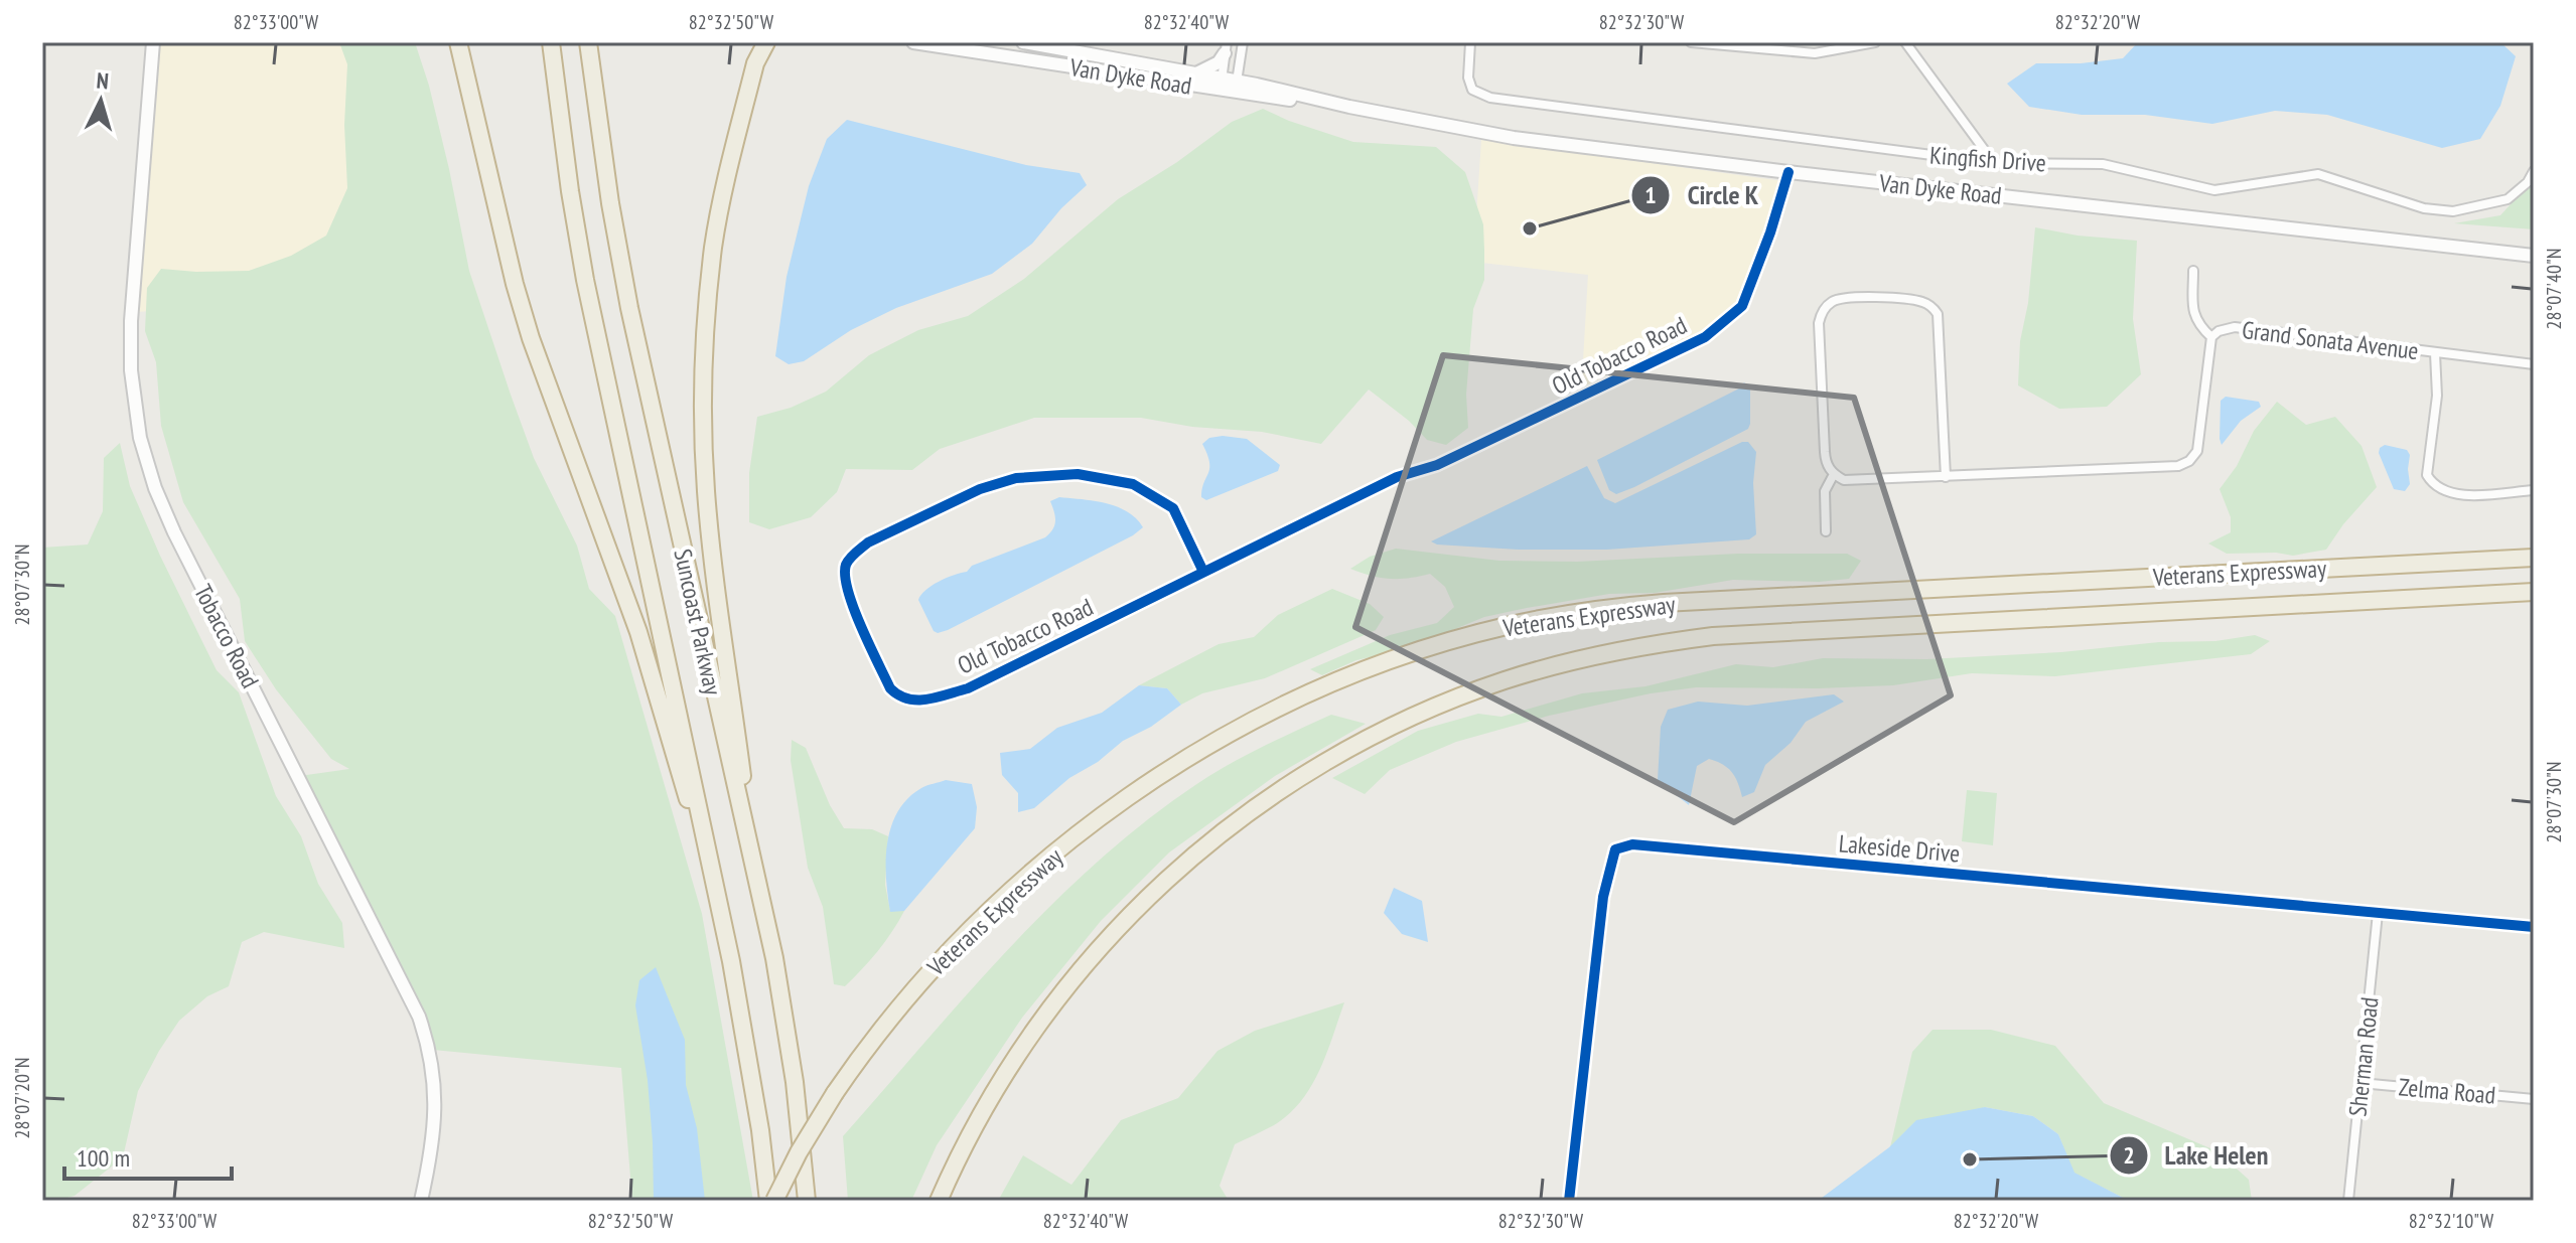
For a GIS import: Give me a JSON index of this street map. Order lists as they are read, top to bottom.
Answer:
{
  "streets": {
    "highway": ["Veterans Expressway", "Suncoast Parkway"],
    "main road": ["Van Dyke Road", "Tobacco Road"],
    "street": [
      "Kingfish Drive",
      "Grand Sonata Avenue",
      "Old Tobacco Road",
      "Lakeside Drive",
      "Sherman Road",
      "Zelma Road"
    ]
  },
  "crossings": [
    ["Van Dyke Road", "Old Tobacco Road"],
    ["Veterans Expressway", "Suncoast Parkway"],
    ["Lakeside Drive", "Sherman Road"],
    ["Sherman Road", "Zelma Road"]
  ],
  "places": ["Circle K", "Lake Helen"],
  "scale_bar": "100 m",
  "north": "top",
  "coordinates": [
    "82°33'00\"W",
    "82°32'50\"W",
    "82°32'40\"W",
    "82°32'30\"W",
    "82°32'20\"W",
    "28°07'40\"N",
    "28°07'30\"N",
    "28°07'20\"N",
    "82°32'10\"W"
  ]
}
